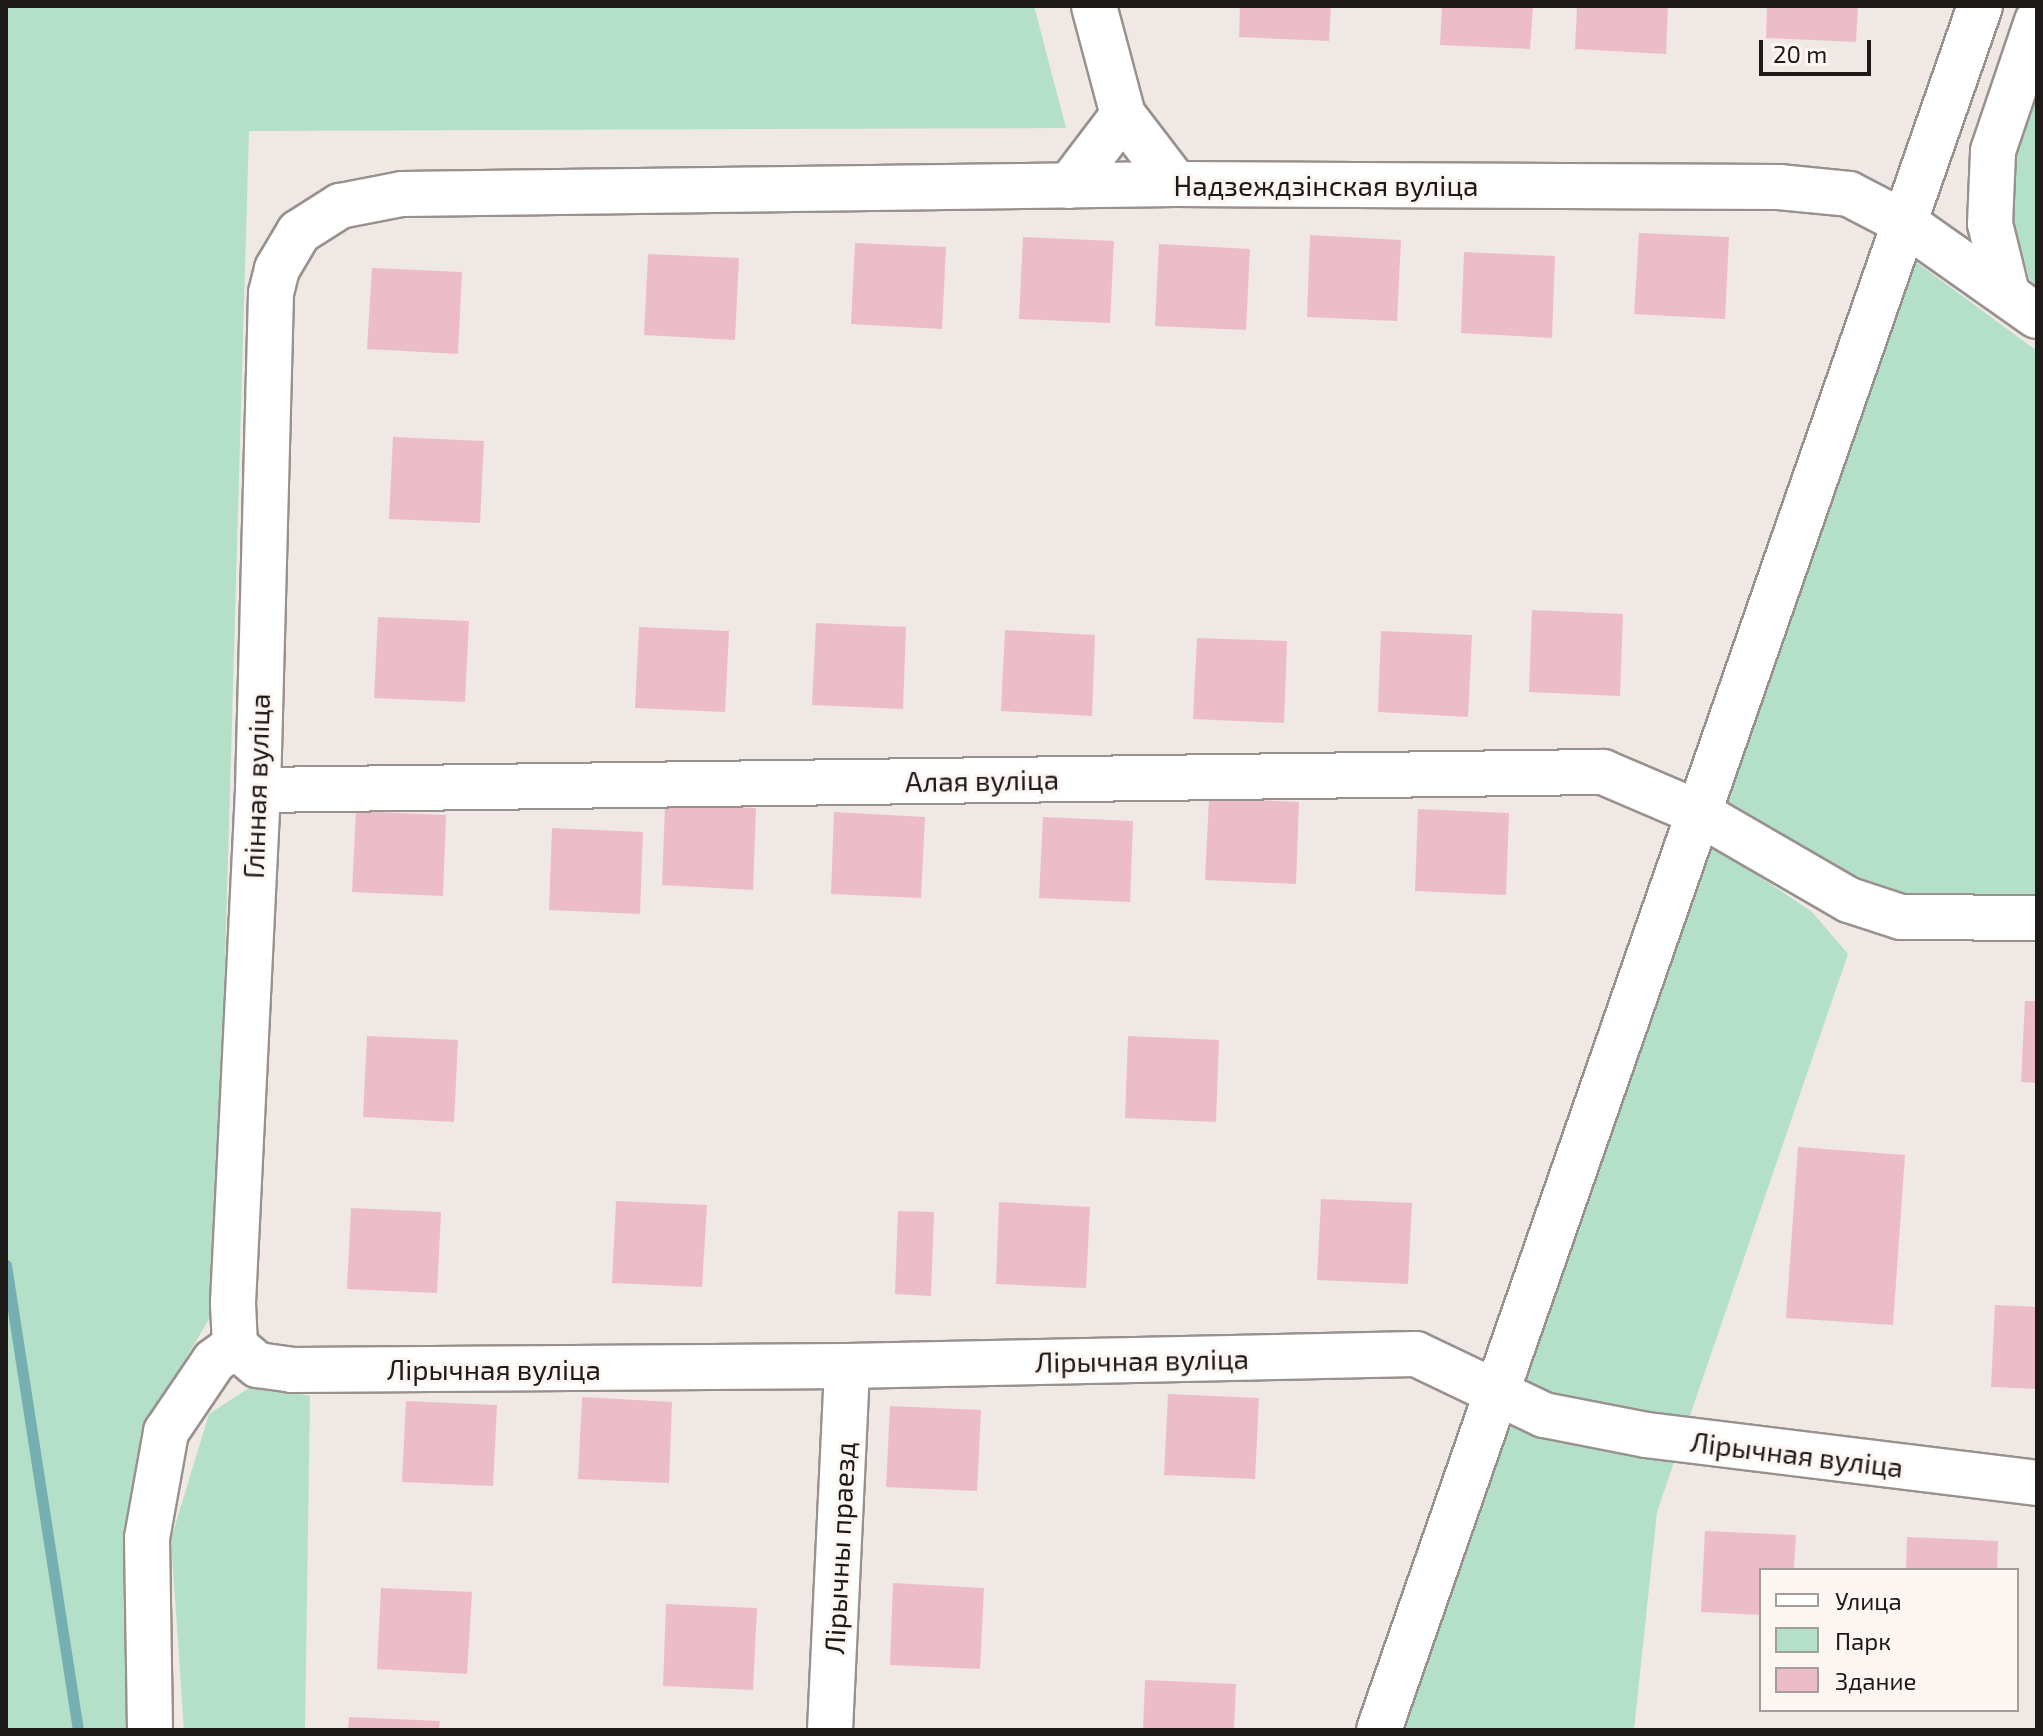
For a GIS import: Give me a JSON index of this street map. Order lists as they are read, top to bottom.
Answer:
{
  "streets": {
    "street": [
      "Надзеждзінская вуліца",
      "Алая вуліца",
      "Глінная вуліца",
      "Лірычная вуліца",
      "Лірычны праезд"
    ]
  },
  "crossings": [
    ["Надзеждзінская вуліца", "Глінная вуліца"],
    ["Алая вуліца", "Глінная вуліца"],
    ["Глінная вуліца", "Лірычная вуліца"],
    ["Лірычная вуліца", "Лірычны праезд"]
  ],
  "legend": ["Улица", "Парк", "Здание"],
  "scale_bar": "20 m"
}
